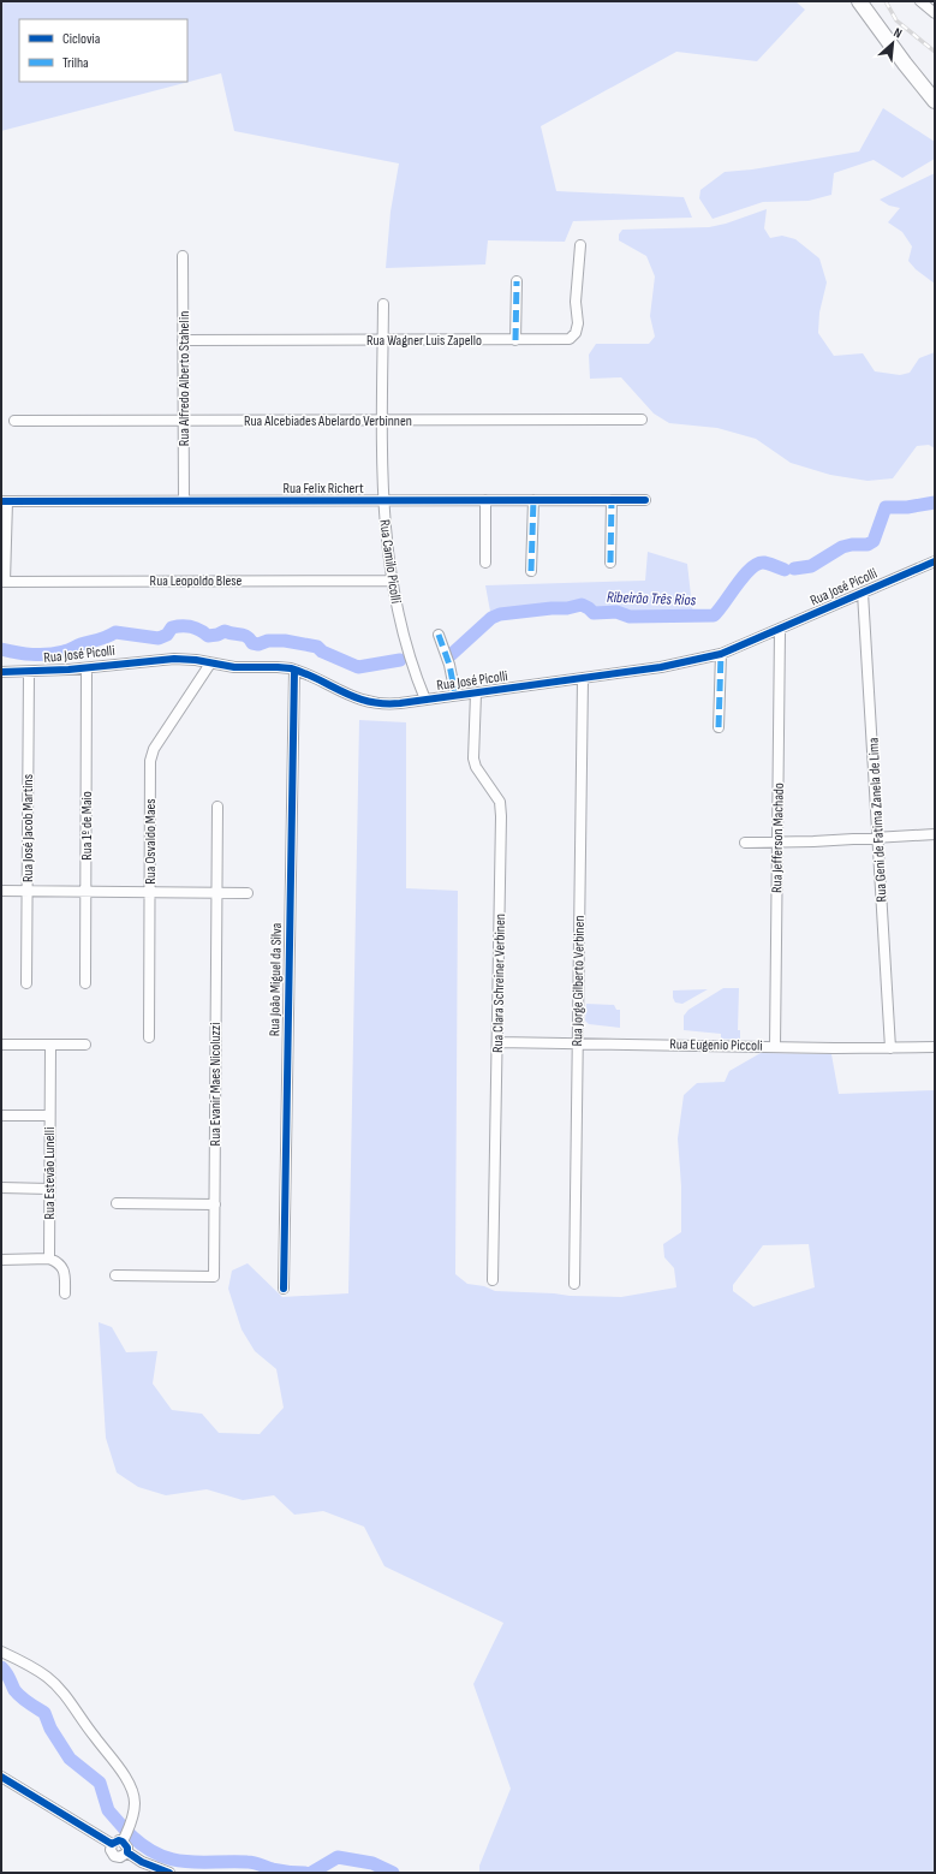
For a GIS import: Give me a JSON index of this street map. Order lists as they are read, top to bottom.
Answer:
{
  "streets": {
    "street": [
      "Rua Wagner Luis Zapello",
      "Rua Alfredo Alberto Stahelin",
      "Rua Alcebiades Abelardo Verbinnen",
      "Rua Felix Richert",
      "Rua Camilo Picolli",
      "Rua Leopoldo Blese",
      "Rua José Picolli",
      "Rua Geni de Fatima Zanela de Lima",
      "Rua 1º de Maio",
      "Rua José Jacob Martins",
      "Rua Jefferson Machado",
      "Rua Osvaldo Maes",
      "Rua João Miguel da Silva",
      "Rua Jorge Gilberto Verbinen",
      "Rua Clara Schreiner Verbinen",
      "Rua Eugenio Piccoli",
      "Rua Evanir Maes Nicoluzzi",
      "Rua Estevão Lunelli"
    ]
  },
  "crossings": [
    ["Rua Wagner Luis Zapello", "Rua Alfredo Alberto Stahelin"],
    ["Rua Wagner Luis Zapello", "Rua Camilo Picolli"],
    ["Rua Alfredo Alberto Stahelin", "Rua Alcebiades Abelardo Verbinnen"],
    ["Rua Alfredo Alberto Stahelin", "Rua Felix Richert"],
    ["Rua Alcebiades Abelardo Verbinnen", "Rua Camilo Picolli"],
    ["Rua Felix Richert", "Rua Camilo Picolli"],
    ["Rua Camilo Picolli", "Rua Leopoldo Blese"],
    ["Rua Camilo Picolli", "Rua José Picolli"],
    ["Rua José Picolli", "Rua Geni de Fatima Zanela de Lima"],
    ["Rua José Picolli", "Rua 1º de Maio"],
    ["Rua José Picolli", "Rua José Jacob Martins"],
    ["Rua José Picolli", "Rua Jefferson Machado"],
    ["Rua José Picolli", "Rua Osvaldo Maes"],
    ["Rua José Picolli", "Rua João Miguel da Silva"],
    ["Rua José Picolli", "Rua Jorge Gilberto Verbinen"],
    ["Rua José Picolli", "Rua Clara Schreiner Verbinen"],
    ["Rua Geni de Fatima Zanela de Lima", "Rua Eugenio Piccoli"],
    ["Rua Jefferson Machado", "Rua Eugenio Piccoli"],
    ["Rua Jorge Gilberto Verbinen", "Rua Eugenio Piccoli"],
    ["Rua Clara Schreiner Verbinen", "Rua Eugenio Piccoli"]
  ],
  "water": ["Ribeirão Três Rios"],
  "legend": ["Ciclovia", "Trilha"],
  "north": "top right"
}
